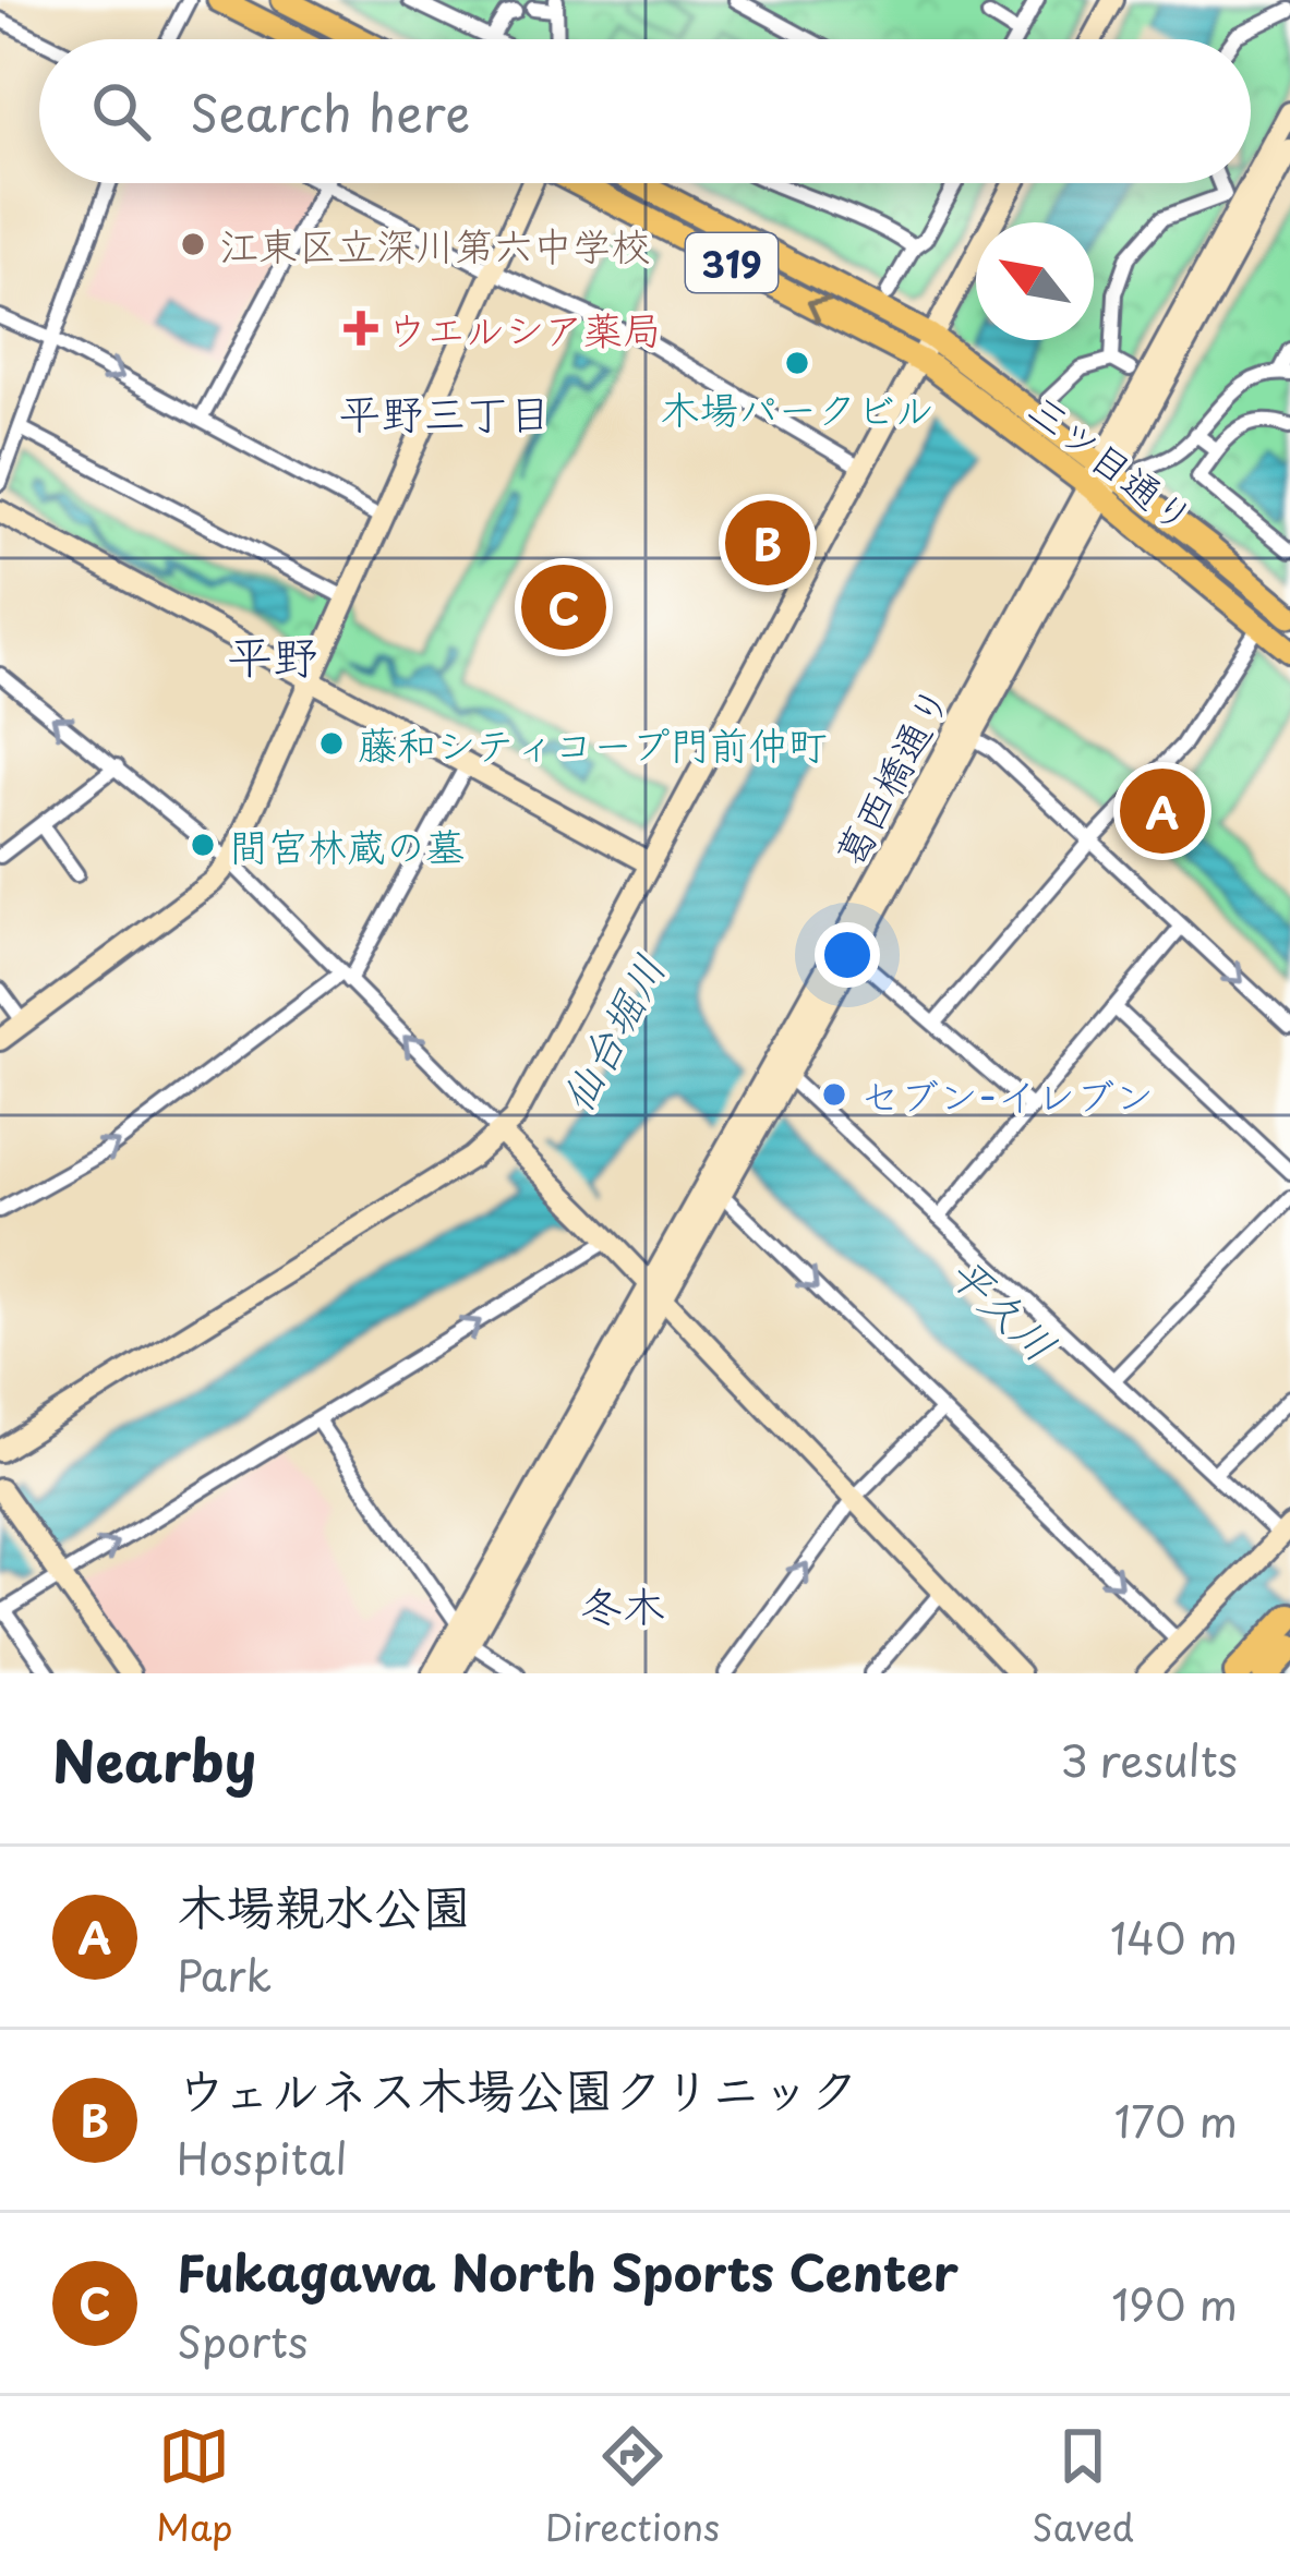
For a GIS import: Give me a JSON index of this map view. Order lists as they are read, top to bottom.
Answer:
{
  "streets": {
    "main road": ["319", "三ツ目通り"],
    "street": ["葛西橋通り"]
  },
  "crossings": [
    ["三ツ目通り", "葛西橋通り"]
  ],
  "districts": ["平野三丁目", "平野", "冬木"],
  "water": ["仙台堀川", "平久川"],
  "places": {
    "other": [
      "江東区立深川第六中学校",
      "木場パークビル",
      "藤和シティコープ門前仲町",
      "間宮林蔵の墓",
      "セブン-イレブン"
    ],
    "health": ["ウエルシア薬局"]
  },
  "north": "top left",
  "page": {
    "search": "Search here",
    "pins": ["B", "C", "A"],
    "heading": ["Nearby", "3 results"],
    "list": [
      {
        "mark": "A",
        "name": "木場親水公園",
        "note": "Park",
        "value": "140 m"
      },
      {
        "mark": "B",
        "name": "ウェルネス木場公園クリニック",
        "note": "Hospital",
        "value": "170 m"
      },
      {
        "mark": "C",
        "name": "Fukagawa North Sports Center",
        "note": "Sports",
        "value": "190 m"
      }
    ],
    "nav": ["Map", "Directions", "Saved"]
  }
}
